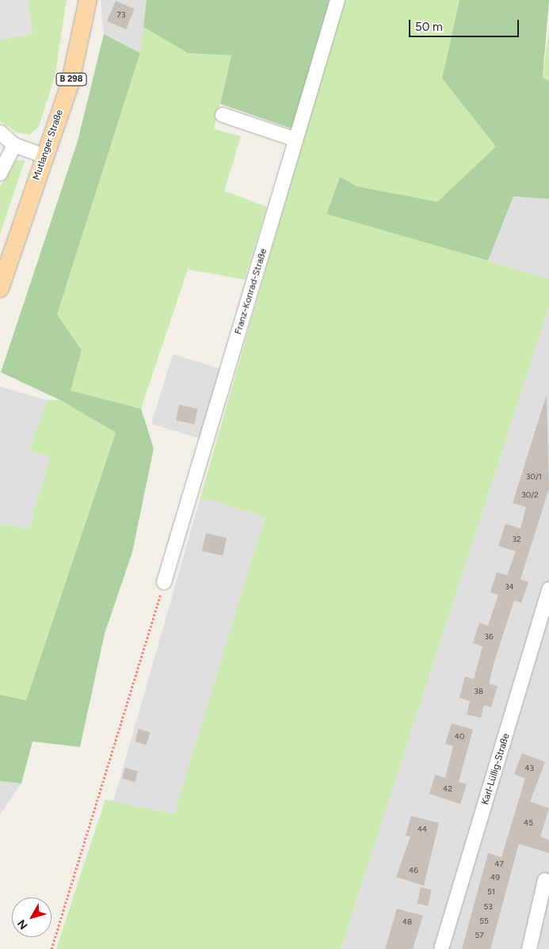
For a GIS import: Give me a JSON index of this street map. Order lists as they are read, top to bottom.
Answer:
{
  "streets": {
    "main road": ["B 298", "Mutlanger Straße"],
    "street": ["Franz-Konrad-Straße", "Karl-Lüllig-Straße"]
  },
  "house_numbers": [
    "73",
    "30/1",
    "30/2",
    "32",
    "34",
    "36",
    "38",
    "40",
    "43",
    "42",
    "45",
    "44",
    "47",
    "46",
    "49",
    "51",
    "53",
    "55",
    "48",
    "57"
  ],
  "scale_bar": "50 m",
  "north": "bottom left"
}
